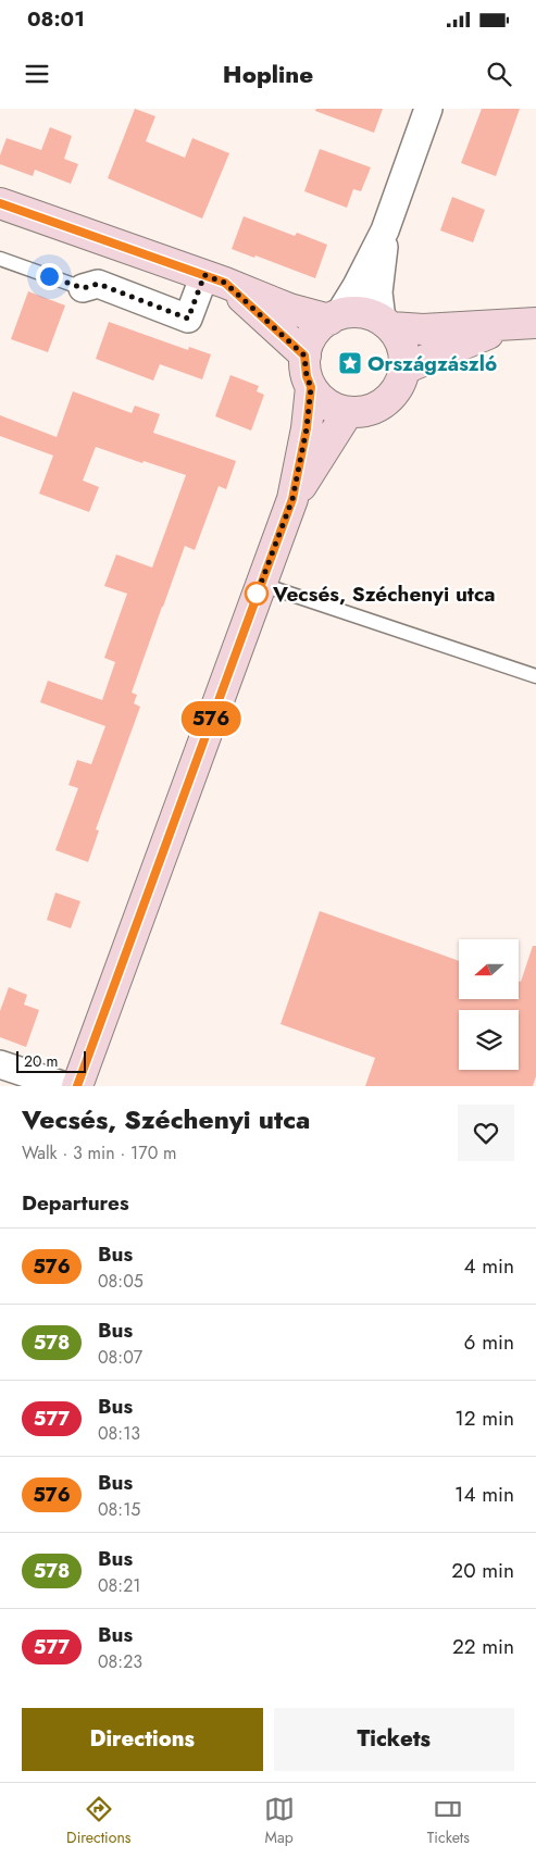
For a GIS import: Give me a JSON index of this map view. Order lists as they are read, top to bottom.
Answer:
{
  "places": {
    "place": ["Országzászló"],
    "other": ["Vecsés, Széchenyi utca"]
  },
  "lines": ["bus line 576"],
  "scale_bar": "20 m",
  "north": "left",
  "page": {
    "status": "08:01",
    "header": "Hopline",
    "on_map": "576",
    "scale": "20 m",
    "heading": [
      ["Vecsés, Széchenyi utca", "Walk · 3 min · 170 m"],
      "Departures"
    ],
    "list": [
      {
        "mark": "576",
        "name": "Bus",
        "note": "08:05",
        "value": "4 min"
      },
      {
        "mark": "578",
        "name": "Bus",
        "note": "08:07",
        "value": "6 min"
      },
      {
        "mark": "577",
        "name": "Bus",
        "note": "08:13",
        "value": "12 min"
      },
      {
        "mark": "576",
        "name": "Bus",
        "note": "08:15",
        "value": "14 min"
      },
      {
        "mark": "578",
        "name": "Bus",
        "note": "08:21",
        "value": "20 min"
      },
      {
        "mark": "577",
        "name": "Bus",
        "note": "08:23",
        "value": "22 min"
      }
    ],
    "buttons": ["Directions", "Tickets"],
    "tabs": ["Directions", "Map", "Tickets"]
  }
}
